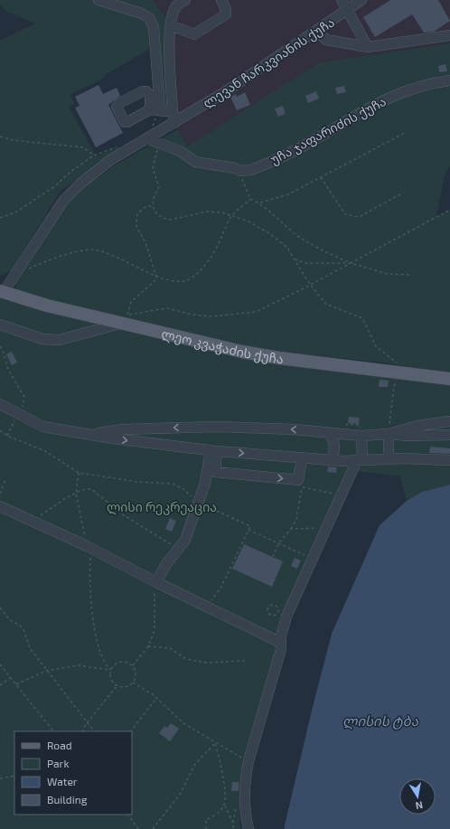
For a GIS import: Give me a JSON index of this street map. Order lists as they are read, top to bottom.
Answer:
{
  "streets": {
    "main road": ["ლეო კვაჭაძის ქუჩა"],
    "street": ["ლევან ჩარკვიანის ქუჩა", "უჩა ჯაფარიძის ქუჩა"]
  },
  "crossings": [
    ["ლევან ჩარკვიანის ქუჩა", "უჩა ჯაფარიძის ქუჩა"],
    ["ლევან ჩარკვიანის ქუჩა", "ლეო კვაჭაძის ქუჩა"]
  ],
  "water": ["ლისის ტბა"],
  "parks": ["ლისი რეკრეაცია"],
  "legend": [
    "Road",
    "Park",
    "Water",
    "Building"
  ],
  "north": "bottom"
}
